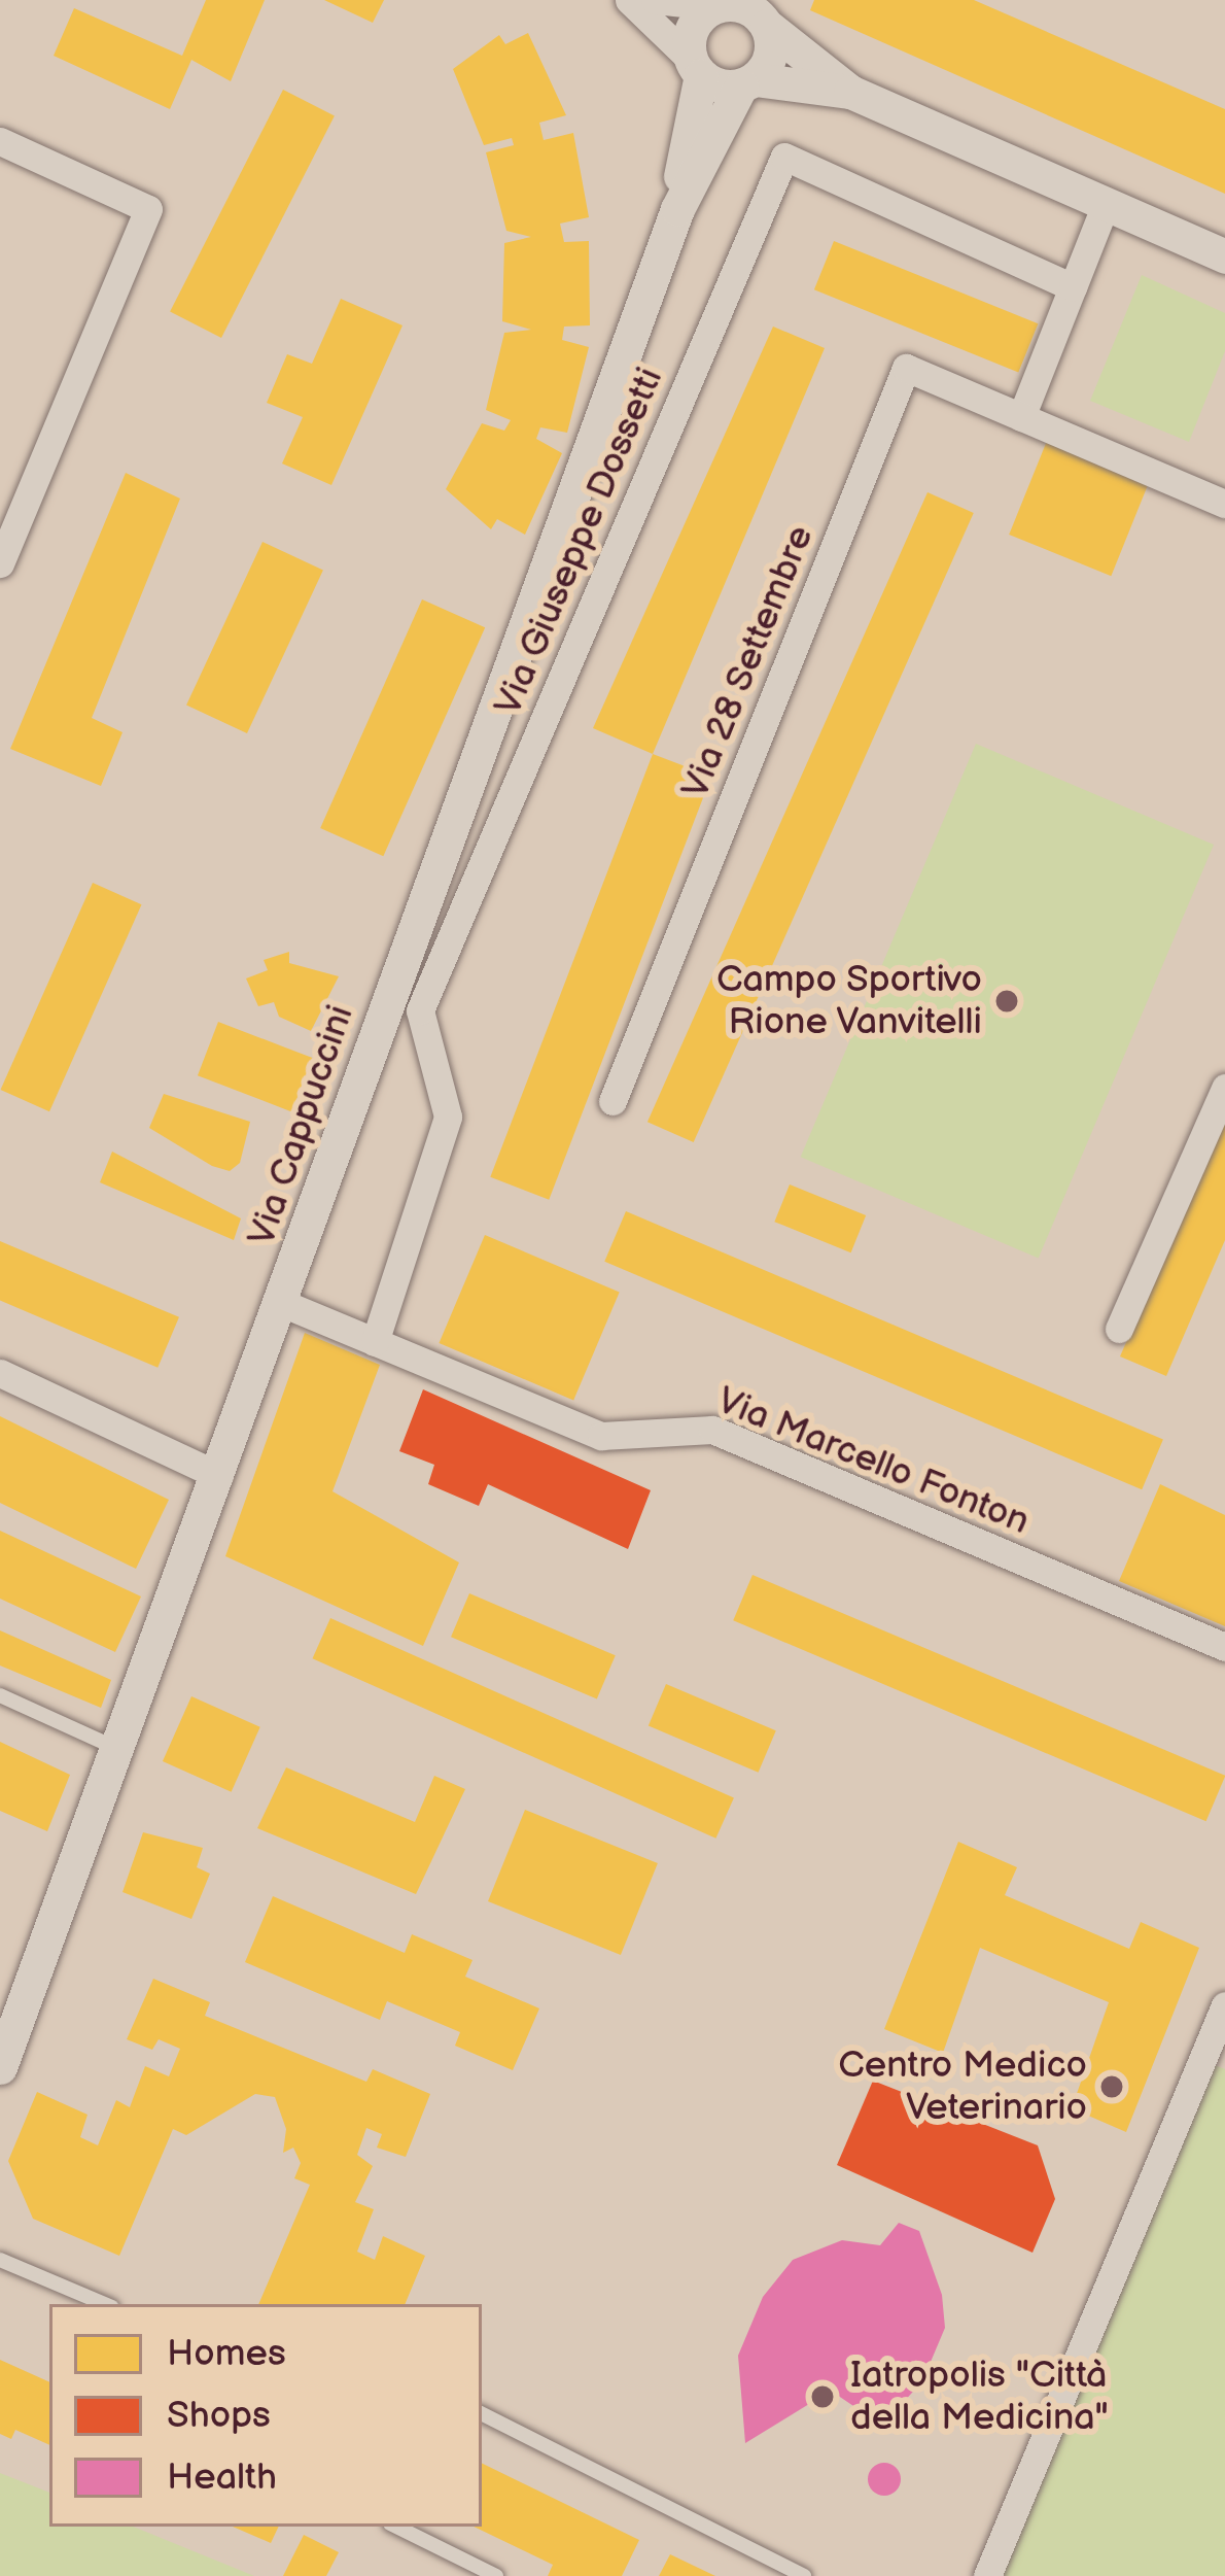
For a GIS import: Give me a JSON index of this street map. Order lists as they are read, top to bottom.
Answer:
{
  "streets": {
    "street": [
      "Via Giuseppe Dossetti",
      "Via 28 Settembre",
      "Via Cappuccini",
      "Via Marcello Fonton"
    ]
  },
  "crossings": [
    ["Via Giuseppe Dossetti", "Via Marcello Fonton"],
    ["Via Cappuccini", "Via Marcello Fonton"]
  ],
  "places": ["Campo Sportivo Rione Vanvitelli", "Centro Medico Veterinario", "Iatropolis \"Città della Medicina\""],
  "legend": ["Homes", "Shops", "Health"]
}
